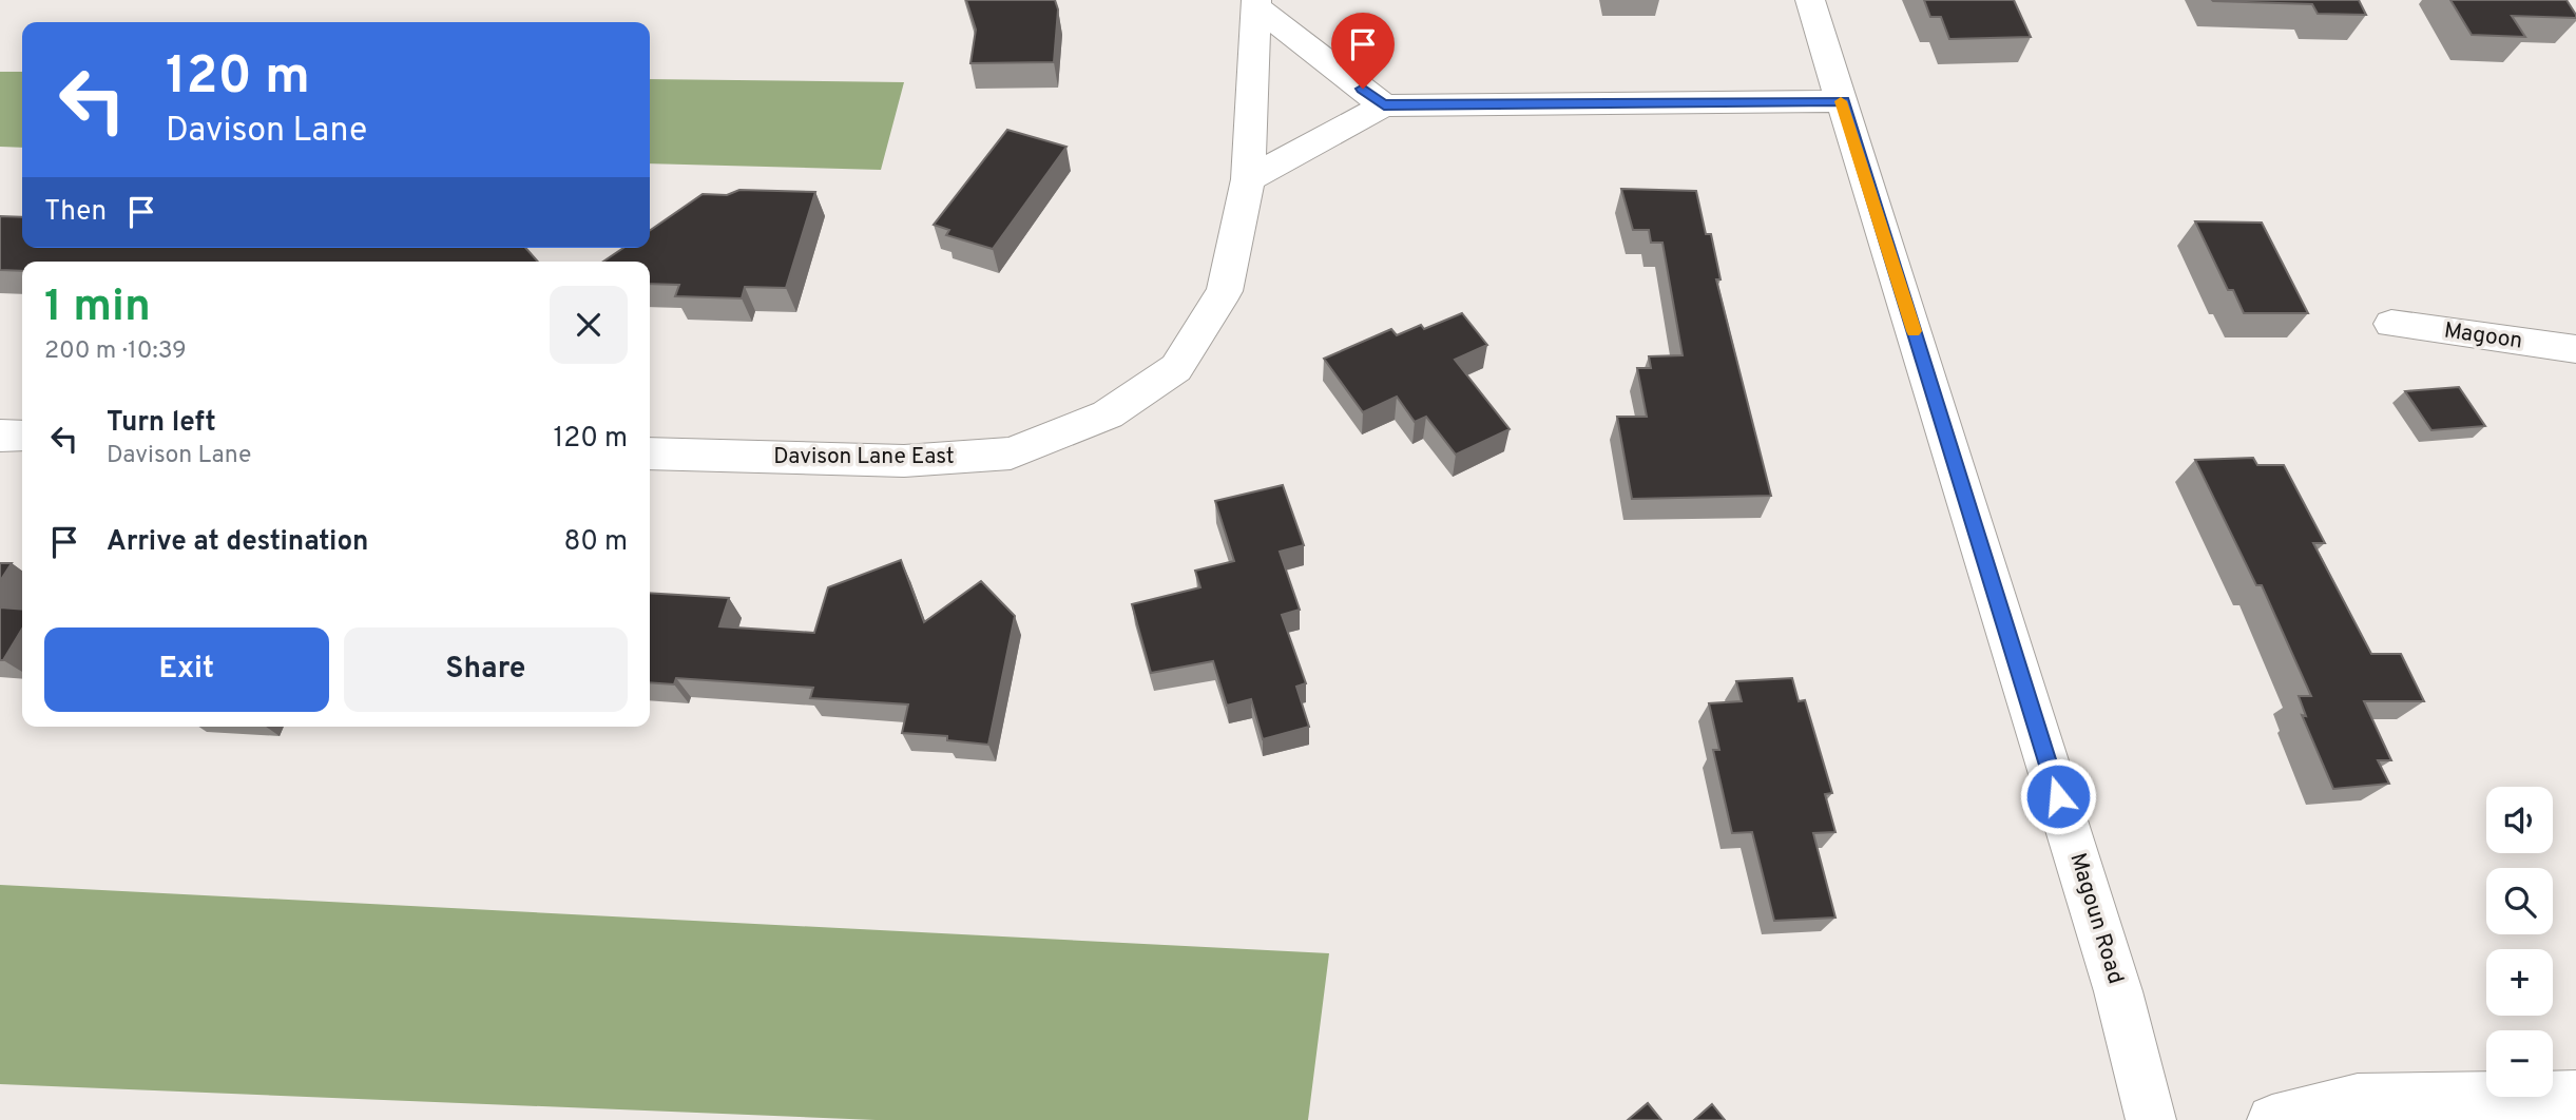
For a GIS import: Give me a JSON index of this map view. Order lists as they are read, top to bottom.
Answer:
{
  "streets": {
    "street": ["Magoon", "Davison Lane East", "Magoun Road"]
  },
  "page": {
    "turn": ["120 m", "Davison Lane"],
    "then": "Then",
    "heading": ["1 min", "200 m · 10:39"],
    "list": [
      {
        "name": "Turn left",
        "note": "Davison Lane",
        "value": "120 m"
      },
      {
        "name": "Arrive at destination",
        "value": "80 m"
      }
    ],
    "buttons": ["Exit", "Share"],
    "map_buttons": ["+", "−"]
  }
}
